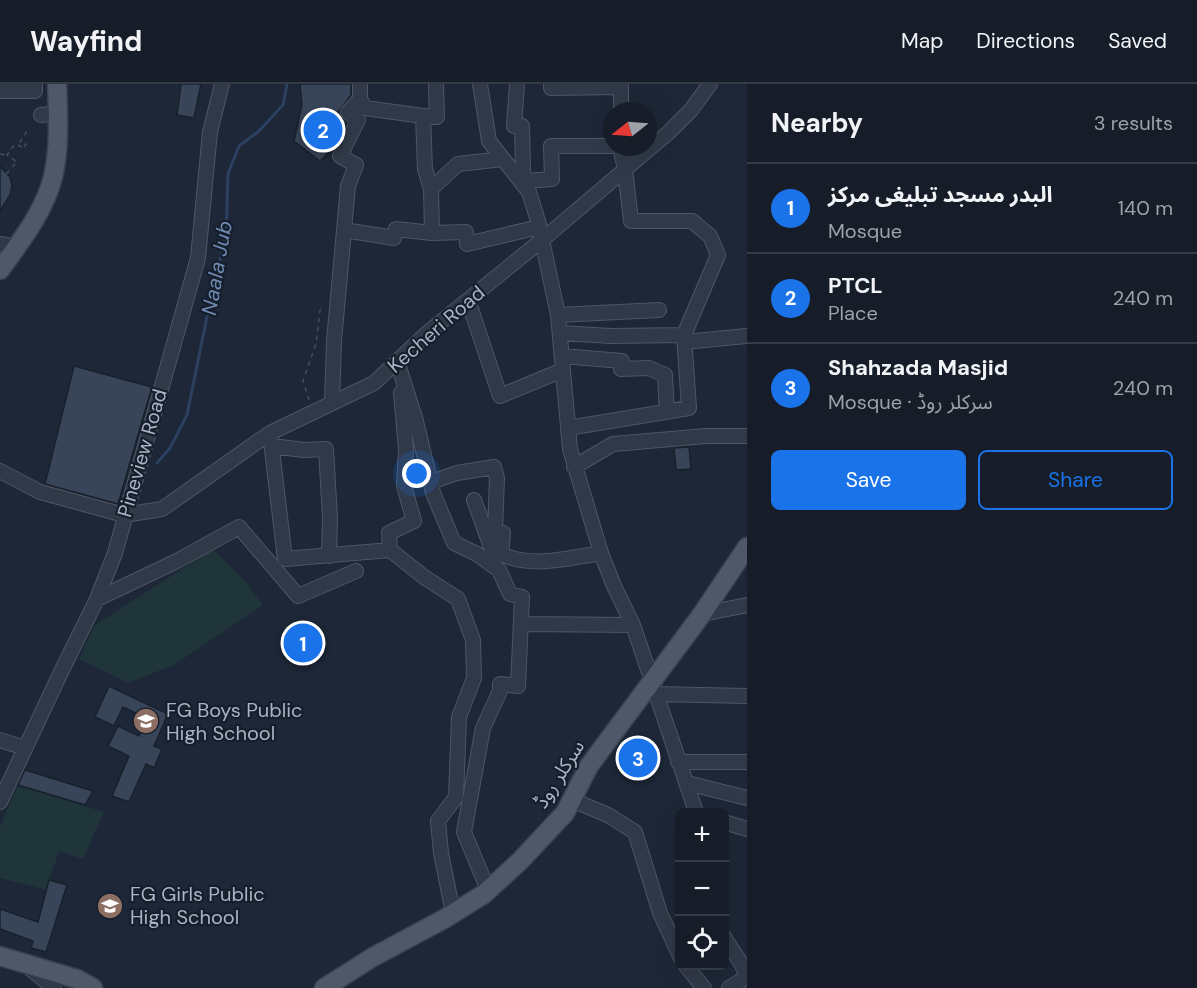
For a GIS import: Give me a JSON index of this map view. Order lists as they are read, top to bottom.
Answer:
{
  "streets": {
    "main road": ["سرکلر روڈ"],
    "street": ["Kecheri Road", "Pineview Road"]
  },
  "crossings": [
    ["Kecheri Road", "Pineview Road"]
  ],
  "water": ["Naala Jub"],
  "places": {
    "school or university": ["FG Boys Public High School", "FG Girls Public High School"]
  },
  "north": "left",
  "page": {
    "header": "Wayfind",
    "nav": ["Map", "Directions", "Saved"],
    "heading": ["Nearby", "3 results"],
    "pins": ["2", "1", "3"],
    "list": [
      {
        "mark": "1",
        "name": "البدر مسجد تبلیغی مرکز",
        "note": "Mosque",
        "value": "140 m"
      },
      {
        "mark": "2",
        "name": "PTCL",
        "note": "Place",
        "value": "240 m"
      },
      {
        "mark": "3",
        "name": "Shahzada Masjid",
        "note": "Mosque · سرکلر روڈ",
        "value": "240 m"
      }
    ],
    "buttons": ["Save", "Share"],
    "map_buttons": ["+", "−"]
  }
}
